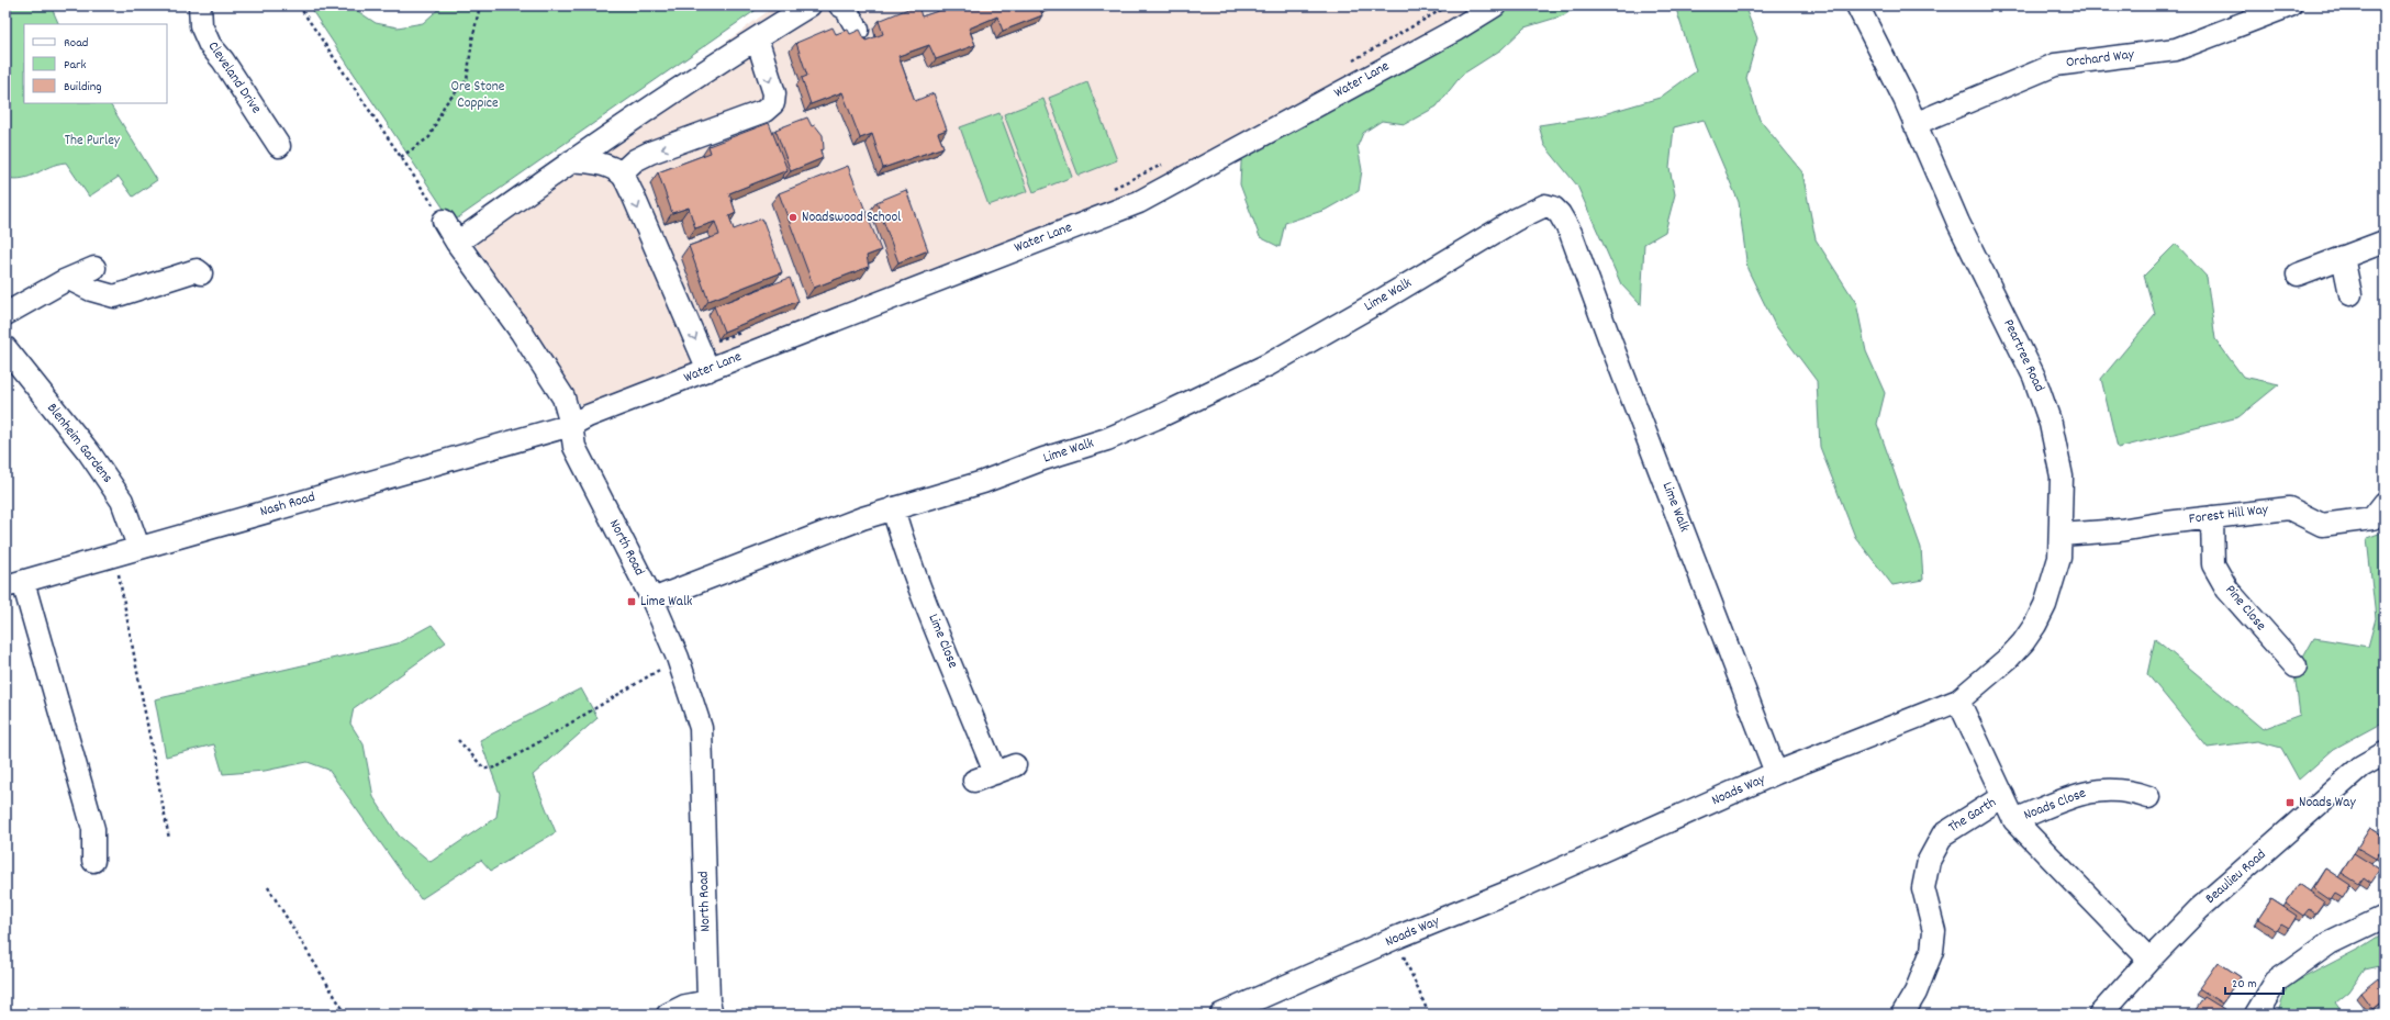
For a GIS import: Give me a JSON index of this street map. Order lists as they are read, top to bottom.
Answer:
{
  "streets": {
    "street": [
      "Orchard Way",
      "Cleveland Drive",
      "Water Lane",
      "Lime Walk",
      "Peartree Road",
      "Blenheim Gardens",
      "Nash Road",
      "Forest Hill Way",
      "North Road",
      "Pine Close",
      "Lime Close",
      "Noads Way",
      "Noads Close",
      "The Garth",
      "Beaulieu Road"
    ]
  },
  "crossings": [
    ["Orchard Way", "Peartree Road"],
    ["Water Lane", "Nash Road"],
    ["Water Lane", "North Road"],
    ["Lime Walk", "North Road"],
    ["Lime Walk", "Lime Close"],
    ["Lime Walk", "Noads Way"],
    ["Peartree Road", "Forest Hill Way"],
    ["Peartree Road", "Noads Way"],
    ["Blenheim Gardens", "Nash Road"],
    ["Nash Road", "North Road"],
    ["Forest Hill Way", "Pine Close"]
  ],
  "parks": ["Ore Stone Coppice", "The Purley"],
  "places": {
    "other": ["Noadswood School"],
    "transit": ["Lime Walk", "Noads Way"]
  },
  "legend": ["Road", "Park", "Building"],
  "scale_bar": "20 m"
}
